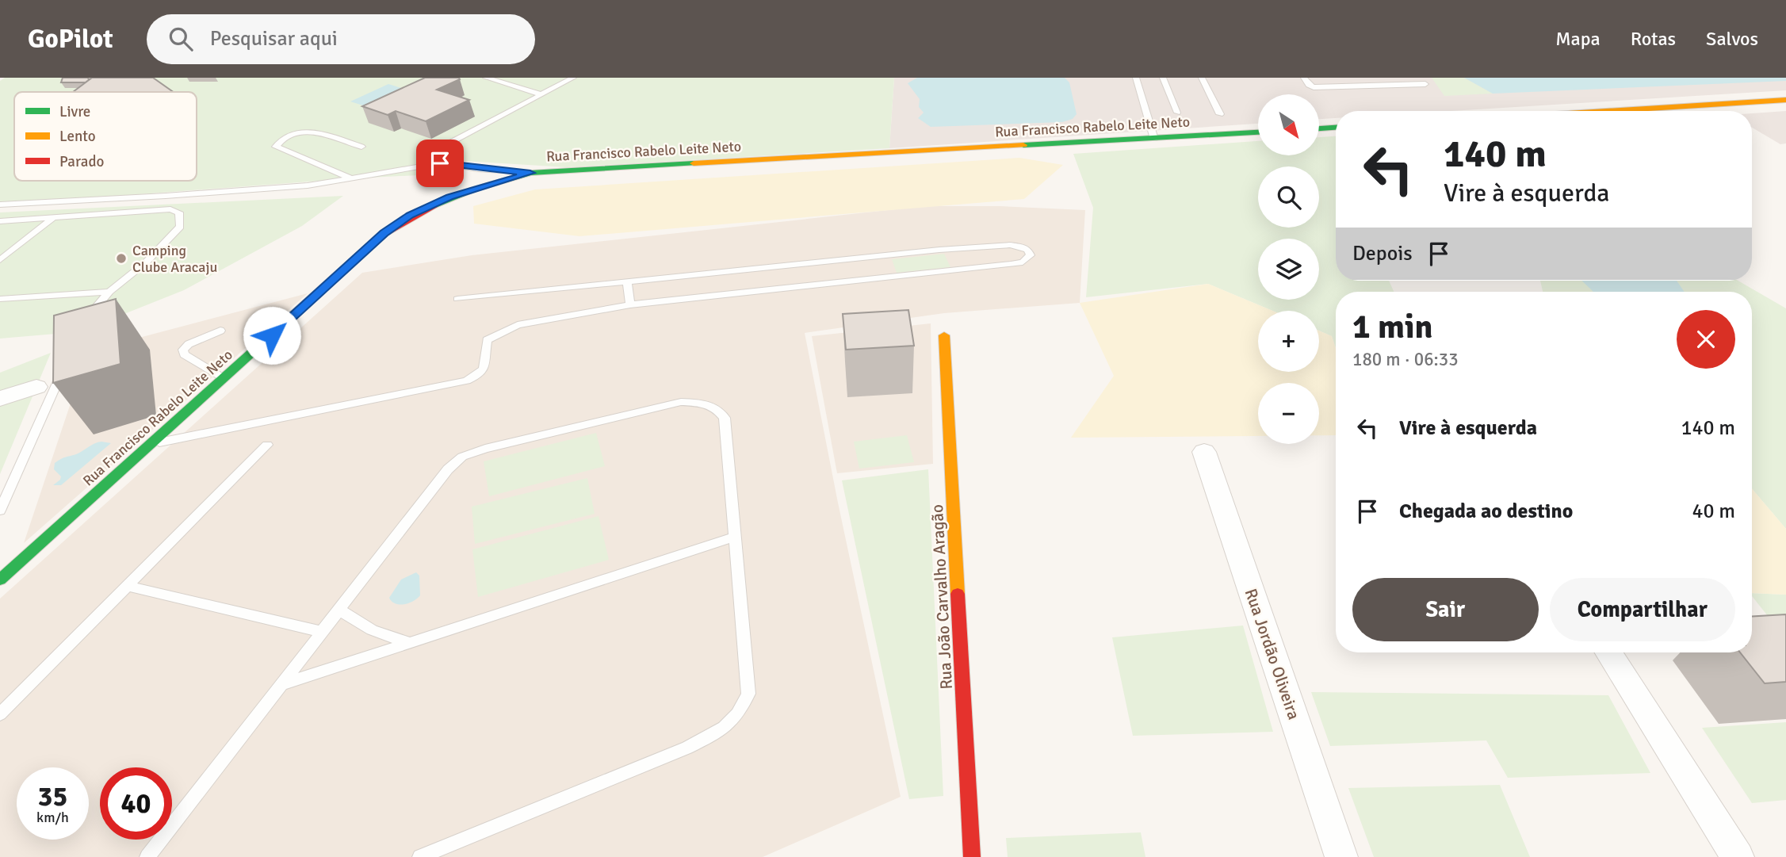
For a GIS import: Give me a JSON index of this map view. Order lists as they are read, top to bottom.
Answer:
{
  "streets": {
    "street": ["Rua Francisco Rabelo Leite Neto", "Rua João Carvalho Aragão", "Rua Jordão Oliveira"]
  },
  "places": ["Camping Clube Aracaju"],
  "legend": ["Livre", "Lento", "Parado"],
  "north": "bottom right",
  "page": {
    "header": "GoPilot",
    "search": "Pesquisar aqui",
    "nav": ["Mapa", "Rotas", "Salvos"],
    "map_buttons": ["+", "−"],
    "turn": ["140 m", "Vire à esquerda"],
    "then": "Depois",
    "heading": ["1 min", "180 m · 06:33"],
    "list": [
      {
        "name": "Vire à esquerda",
        "value": "140 m"
      },
      {
        "name": "Chegada ao destino",
        "value": "40 m"
      }
    ],
    "buttons": ["Sair", "Compartilhar"],
    "speed": "35 km/h",
    "limit": "40"
  }
}
